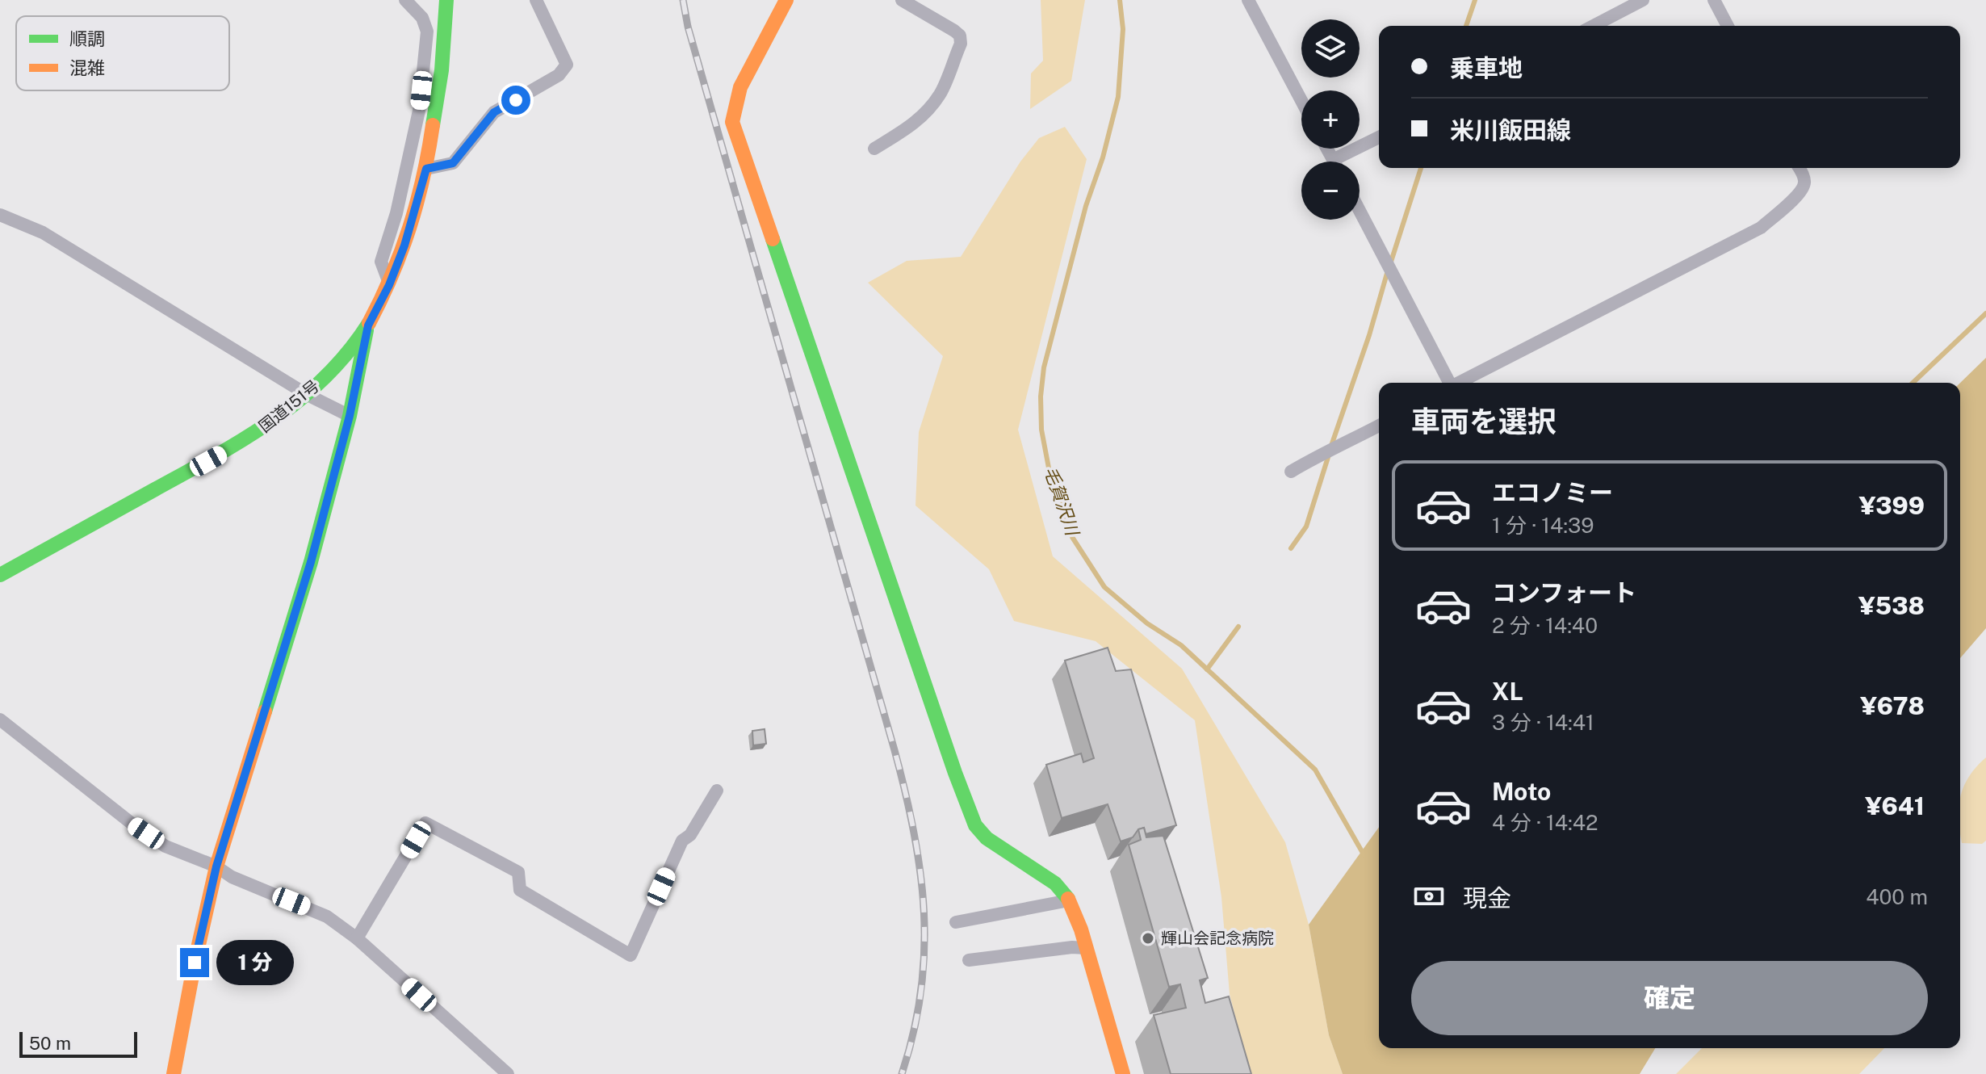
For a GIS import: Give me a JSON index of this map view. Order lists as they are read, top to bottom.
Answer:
{
  "streets": {
    "main road": ["国道151号"]
  },
  "water": ["毛賀沢川"],
  "places": ["輝山会記念病院"],
  "legend": ["順調", "混雑"],
  "scale_bar": "50 m",
  "page": {
    "map_buttons": ["+", "−"],
    "banner": ["乗車地", "米川飯田線"],
    "heading": "車両を選択",
    "list": [
      {
        "name": "エコノミー",
        "note": "1 分 · 14:39",
        "value": "¥399"
      },
      {
        "name": "コンフォート",
        "note": "2 分 · 14:40",
        "value": "¥538"
      },
      {
        "name": "XL",
        "note": "3 分 · 14:41",
        "value": "¥678"
      },
      {
        "name": "Moto",
        "note": "4 分 · 14:42",
        "value": "¥641"
      }
    ],
    "pay": ["現金", "400 m"],
    "bubble": "1 分",
    "buttons": "確定",
    "scale": "50 m"
  }
}
